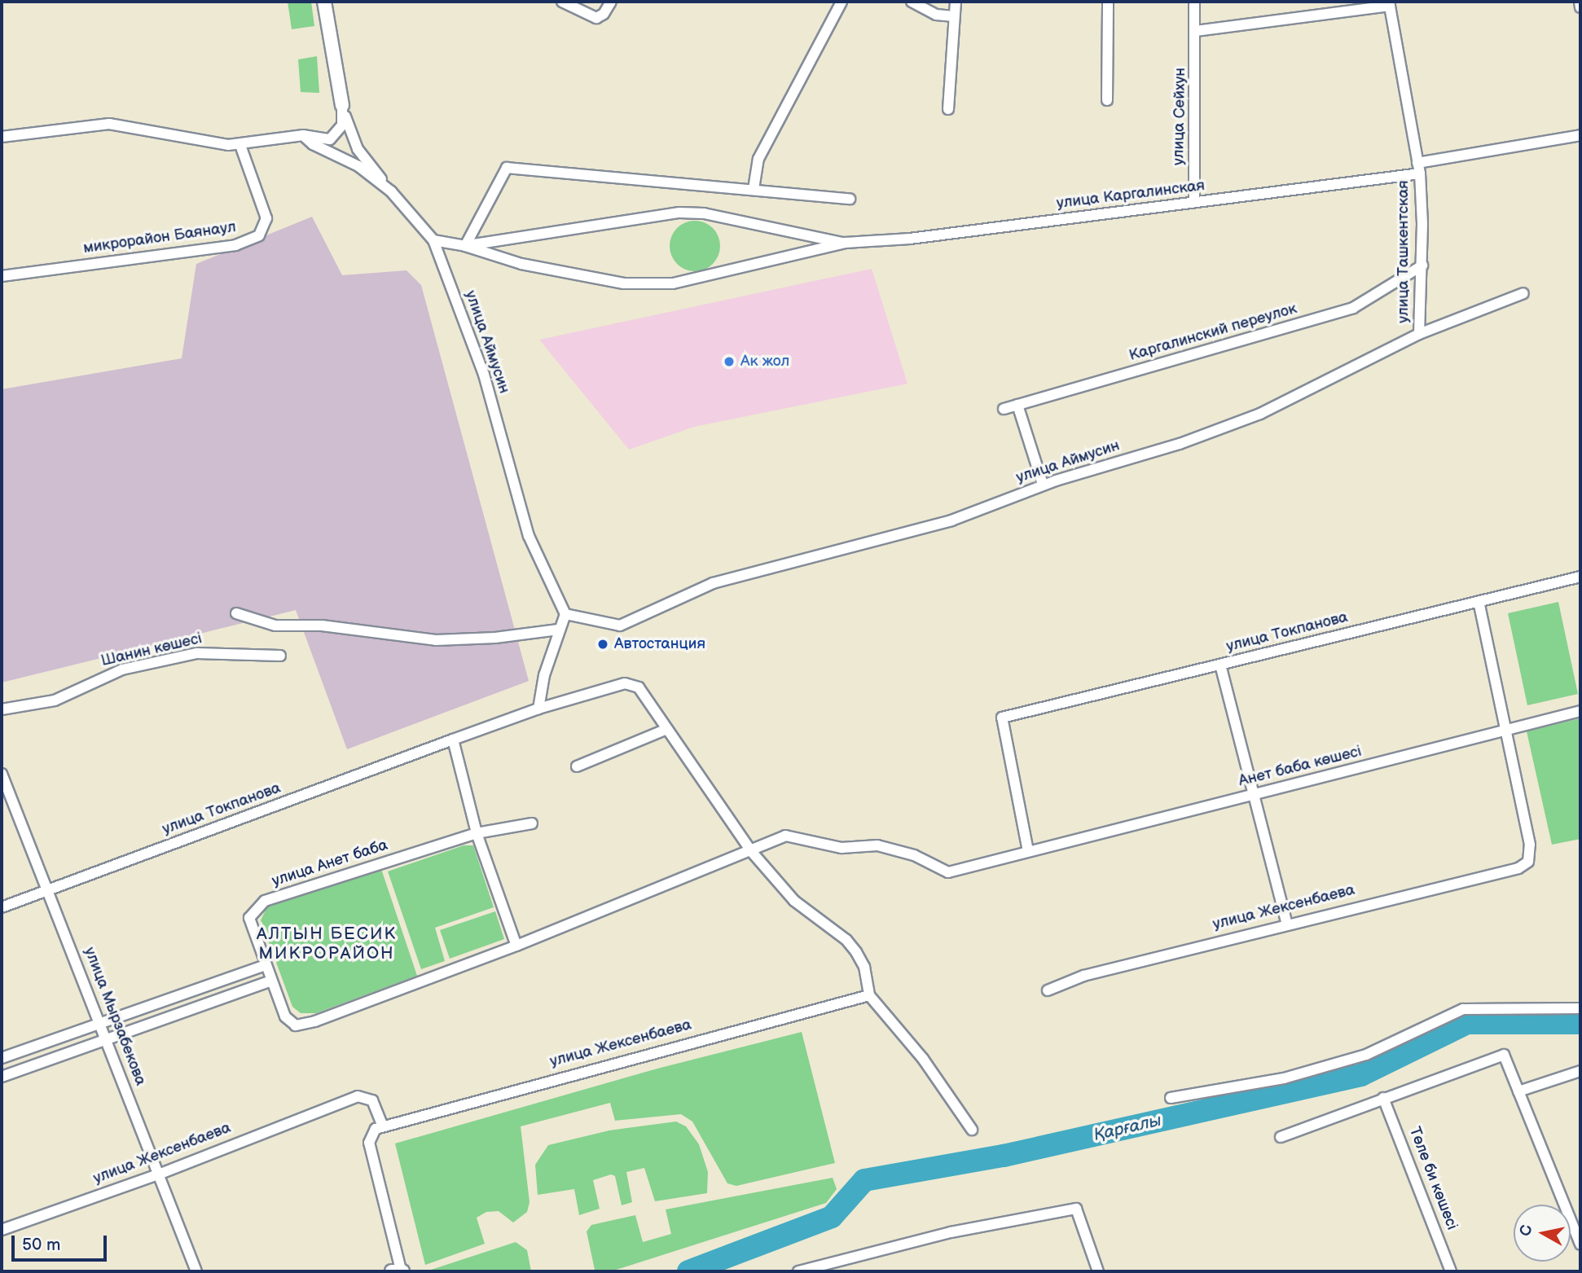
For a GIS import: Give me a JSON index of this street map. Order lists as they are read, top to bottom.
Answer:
{
  "streets": {
    "street": [
      "улица Сейхун",
      "улица Каргалинская",
      "микрорайон Баянаул",
      "улица Ташкентская",
      "Каргалинский переулок",
      "улица Аймусин",
      "улица Токпанова",
      "Шанин көшесі",
      "Анет баба көшесі",
      "улица Анет баба",
      "улица Жексенбаева",
      "улица Мырзабекова",
      "Төле би көшесі"
    ]
  },
  "crossings": [
    ["улица Сейхун", "улица Каргалинская"],
    ["улица Каргалинская", "улица Ташкентская"],
    ["улица Ташкентская", "Каргалинский переулок"],
    ["улица Ташкентская", "улица Аймусин"],
    ["улица Токпанова", "Анет баба көшесі"],
    ["улица Токпанова", "улица Мырзабекова"],
    ["Анет баба көшесі", "улица Анет баба"],
    ["Анет баба көшесі", "улица Жексенбаева"],
    ["улица Жексенбаева", "улица Мырзабекова"]
  ],
  "districts": ["АЛТЫН БЕСИК МИКРОРАЙОН"],
  "water": ["Қарғалы"],
  "places": ["Ак жол", "Автостанция"],
  "scale_bar": "50 m",
  "north": "left"
}
